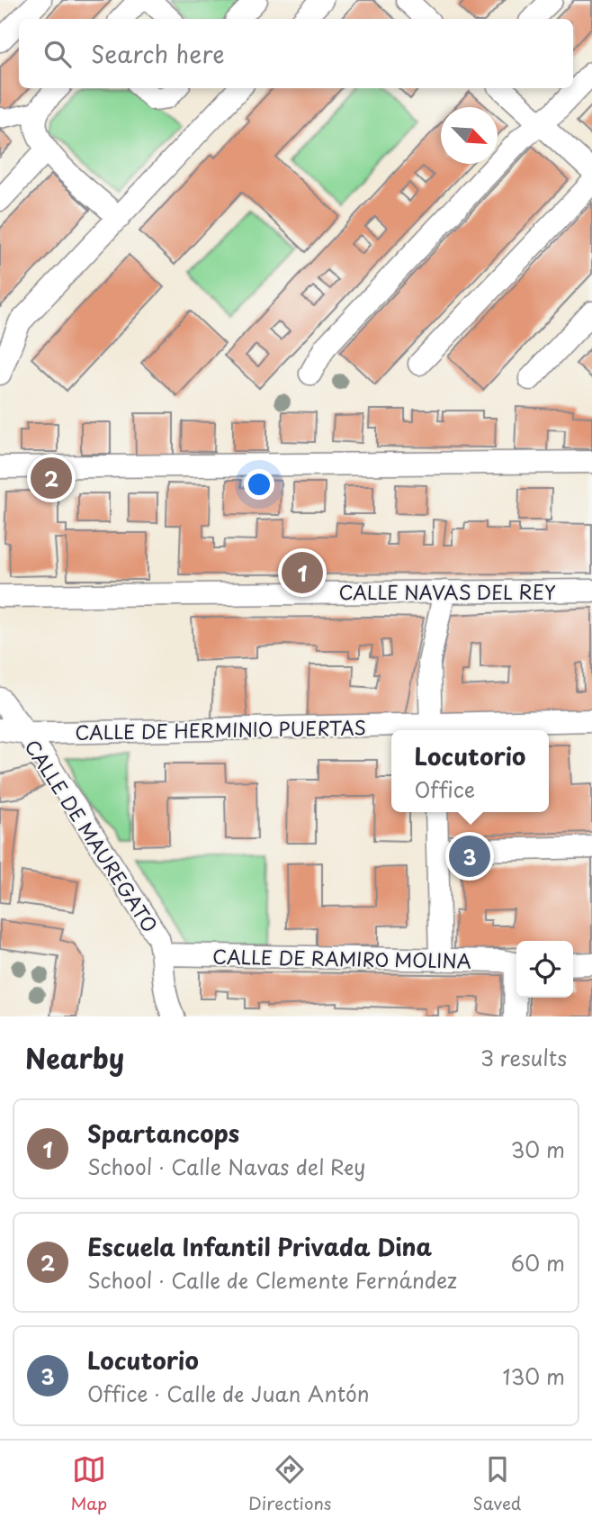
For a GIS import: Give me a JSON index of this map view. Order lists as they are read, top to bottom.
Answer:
{
  "streets": {
    "street": [
      "CALLE NAVAS DEL REY",
      "CALLE DE HERMINIO PUERTAS",
      "CALLE DE MAUREGATO",
      "CALLE DE RAMIRO MOLINA"
    ]
  },
  "crossings": [
    ["CALLE DE HERMINIO PUERTAS", "CALLE DE MAUREGATO"],
    ["CALLE DE MAUREGATO", "CALLE DE RAMIRO MOLINA"]
  ],
  "north": "bottom right",
  "page": {
    "search": "Search here",
    "pins": ["2", "1", "3"],
    "popup": ["Locutorio", "Office"],
    "heading": ["Nearby", "3 results"],
    "list": [
      {
        "mark": "1",
        "name": "Spartancops",
        "note": "School · Calle Navas del Rey",
        "value": "30 m"
      },
      {
        "mark": "2",
        "name": "Escuela Infantil Privada Dina",
        "note": "School · Calle de Clemente Fernández",
        "value": "60 m"
      },
      {
        "mark": "3",
        "name": "Locutorio",
        "note": "Office · Calle de Juan Antón",
        "value": "130 m"
      }
    ],
    "nav": ["Map", "Directions", "Saved"]
  }
}
